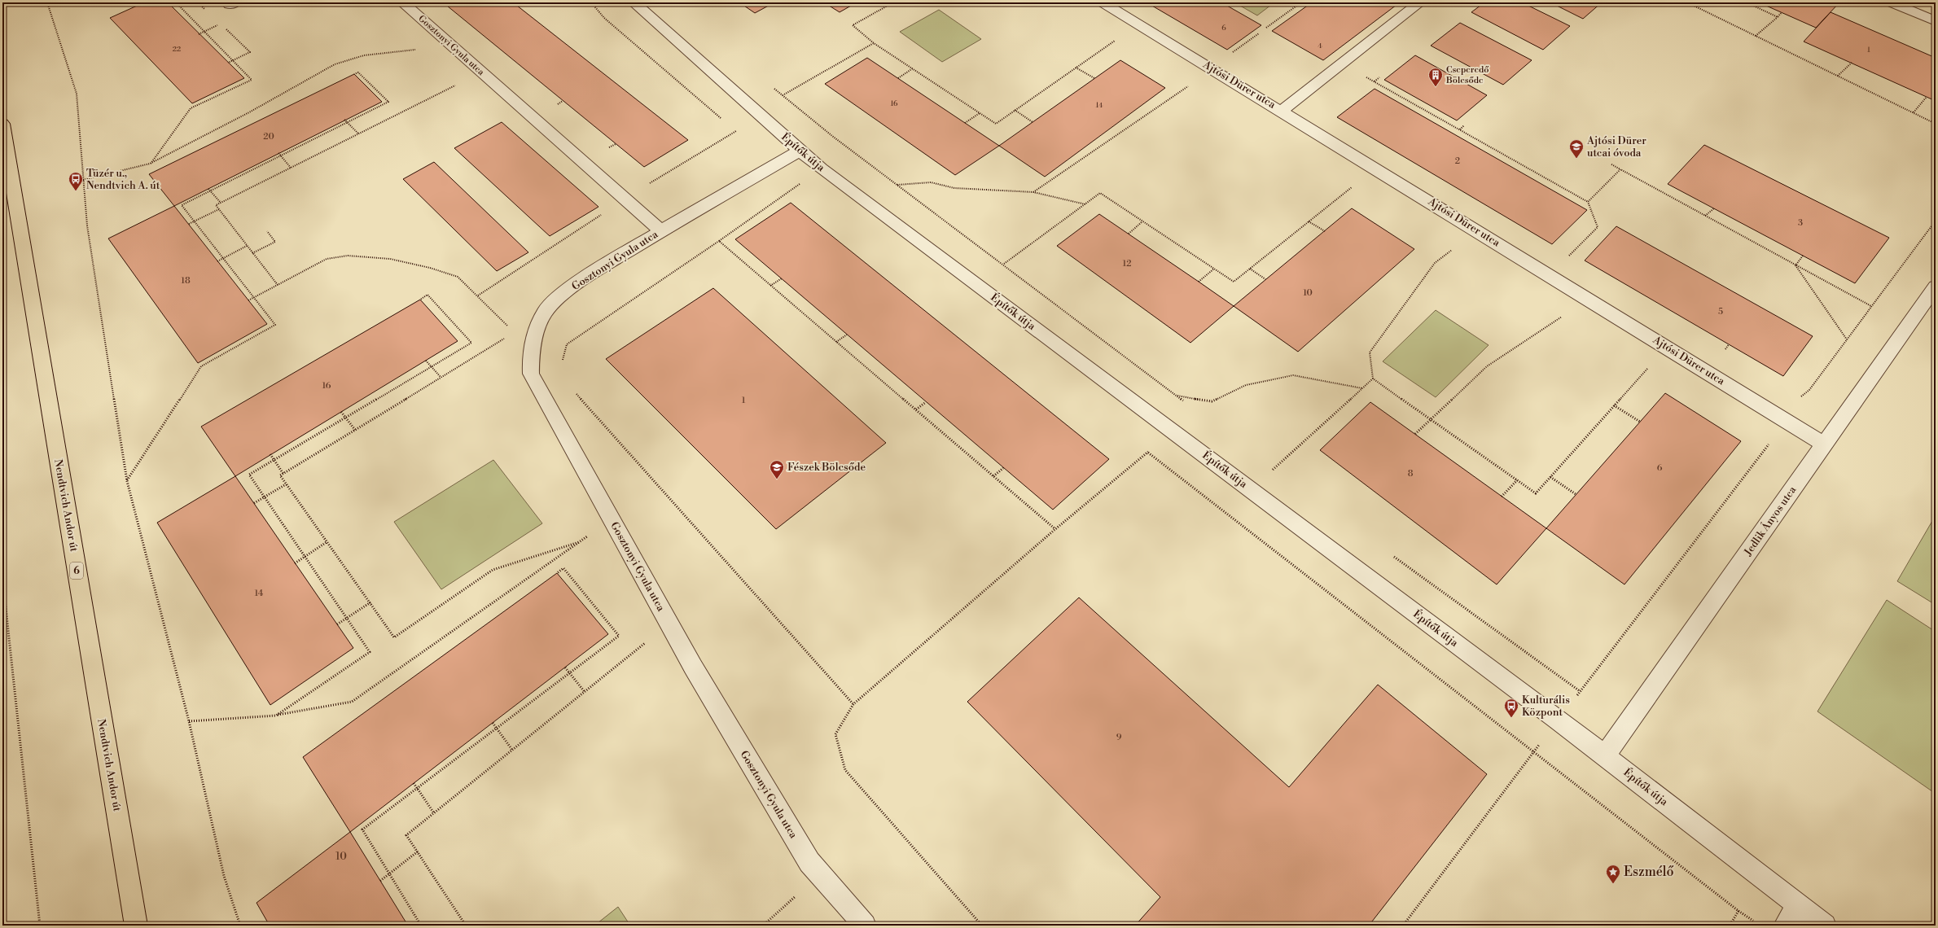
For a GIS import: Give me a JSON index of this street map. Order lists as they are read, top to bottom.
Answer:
{
  "streets": {
    "main road": ["Nendtvich Andor út", "6"],
    "street": [
      "Gosztonyi Gyula utca",
      "Ajtósi Dürer utca",
      "Építők útja",
      "Jedlik Ányos utca"
    ]
  },
  "crossings": [
    ["Gosztonyi Gyula utca", "Építők útja"],
    ["Ajtósi Dürer utca", "Jedlik Ányos utca"],
    ["Építők útja", "Jedlik Ányos utca"]
  ],
  "places": {
    "building": ["Cseperedő Bölcsőde"],
    "school or university": ["Ajtósi Dürer utcai óvoda", "Fészek Bölcsőde"],
    "bus stop": ["Tüzér u., Nendtvich A. út", "Kulturális Központ"],
    "place": ["Eszmélő"]
  },
  "house_numbers": [
    "6",
    "4",
    "22",
    "1",
    "16",
    "14",
    "20",
    "2",
    "3",
    "12",
    "18",
    "10",
    "5",
    "16",
    "1",
    "6",
    "8",
    "14",
    "9",
    "10"
  ]
}
